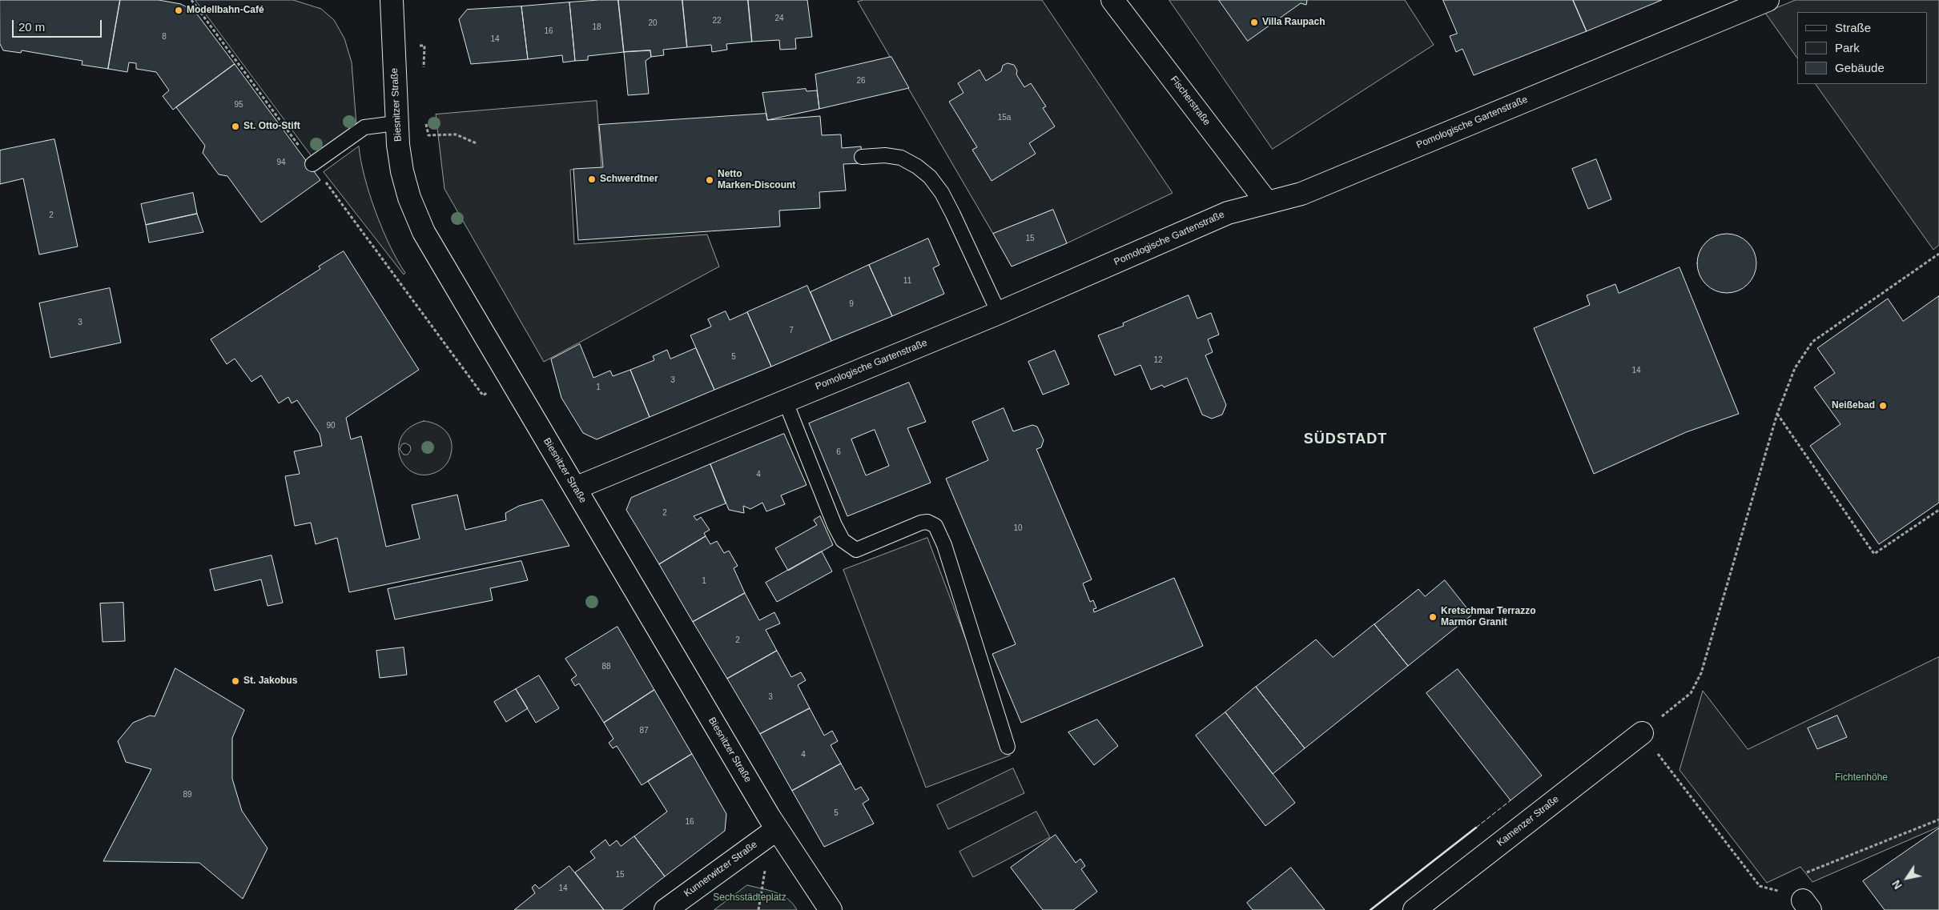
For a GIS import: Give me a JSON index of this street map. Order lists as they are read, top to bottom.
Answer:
{
  "streets": {
    "street": [
      "Fischerstraße",
      "Biesnitzer Straße",
      "Pomologische Gartenstraße",
      "Kamenzer Straße",
      "Kunnerwitzer Straße"
    ]
  },
  "crossings": [
    ["Fischerstraße", "Pomologische Gartenstraße"],
    ["Biesnitzer Straße", "Pomologische Gartenstraße"],
    ["Biesnitzer Straße", "Kunnerwitzer Straße"]
  ],
  "districts": ["SÜDSTADT"],
  "parks": ["Fichtenhöhe", "Sechsstädteplatz"],
  "places": [
    "Modellbahn-Café",
    "Villa Raupach",
    "St. Otto-Stift",
    "Schwerdtner",
    "Netto Marken-Discount",
    "Neißebad",
    "Kretschmar Terrazzo Marmor Granit",
    "St. Jakobus"
  ],
  "house_numbers": [
    "24",
    "22",
    "20",
    "18",
    "16",
    "8",
    "14",
    "26",
    "95",
    "15a",
    "94",
    "2",
    "15",
    "11",
    "9",
    "3",
    "7",
    "5",
    "12",
    "14",
    "3",
    "1",
    "90",
    "6",
    "4",
    "2",
    "10",
    "1",
    "2",
    "88",
    "3",
    "87",
    "4",
    "89",
    "5",
    "16",
    "15",
    "14"
  ],
  "legend": ["Straße", "Park", "Gebäude"],
  "scale_bar": "20 m",
  "north": "bottom left"
}
